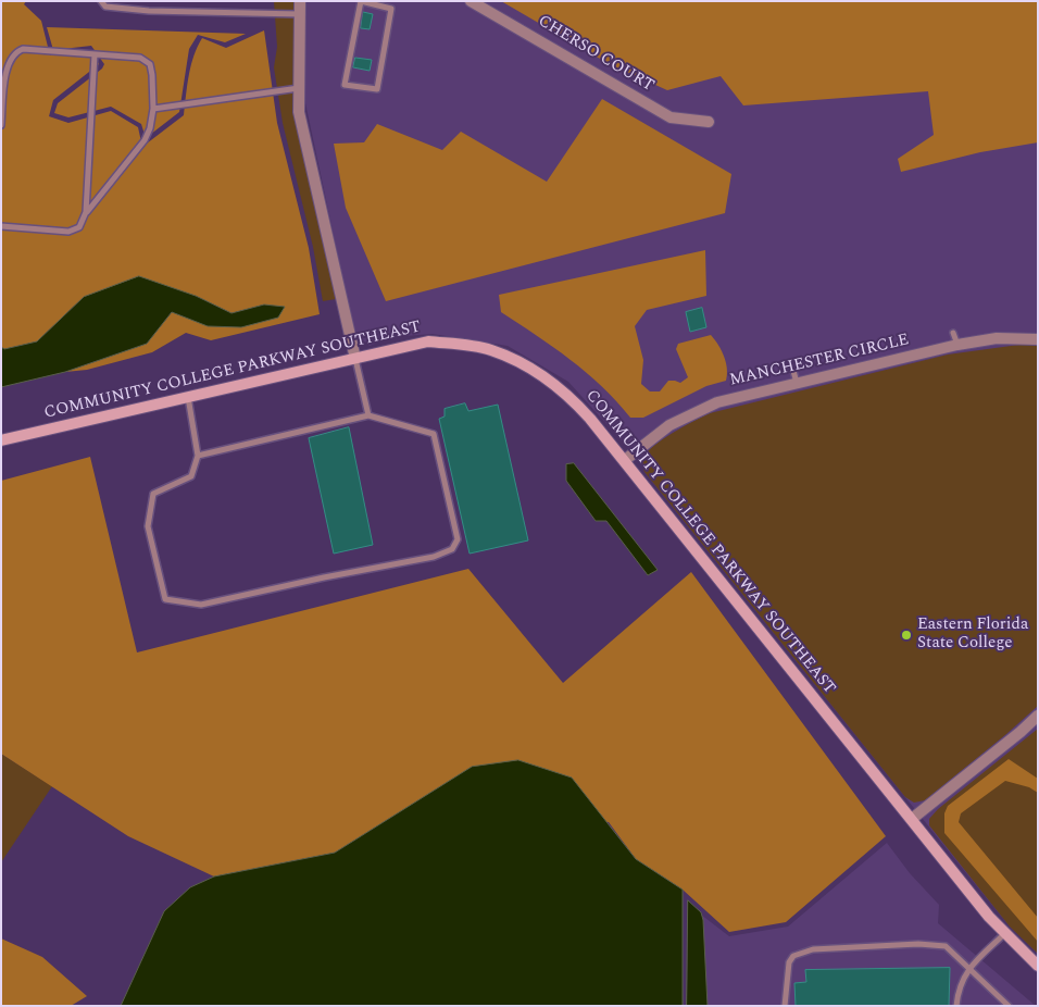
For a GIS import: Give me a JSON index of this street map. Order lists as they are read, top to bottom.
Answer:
{
  "streets": {
    "street": ["CHERSO COURT", "MANCHESTER CIRCLE", "COMMUNITY COLLEGE PARKWAY SOUTHEAST"]
  },
  "crossings": [
    ["MANCHESTER CIRCLE", "COMMUNITY COLLEGE PARKWAY SOUTHEAST"]
  ],
  "places": ["Eastern Florida State College"]
}
